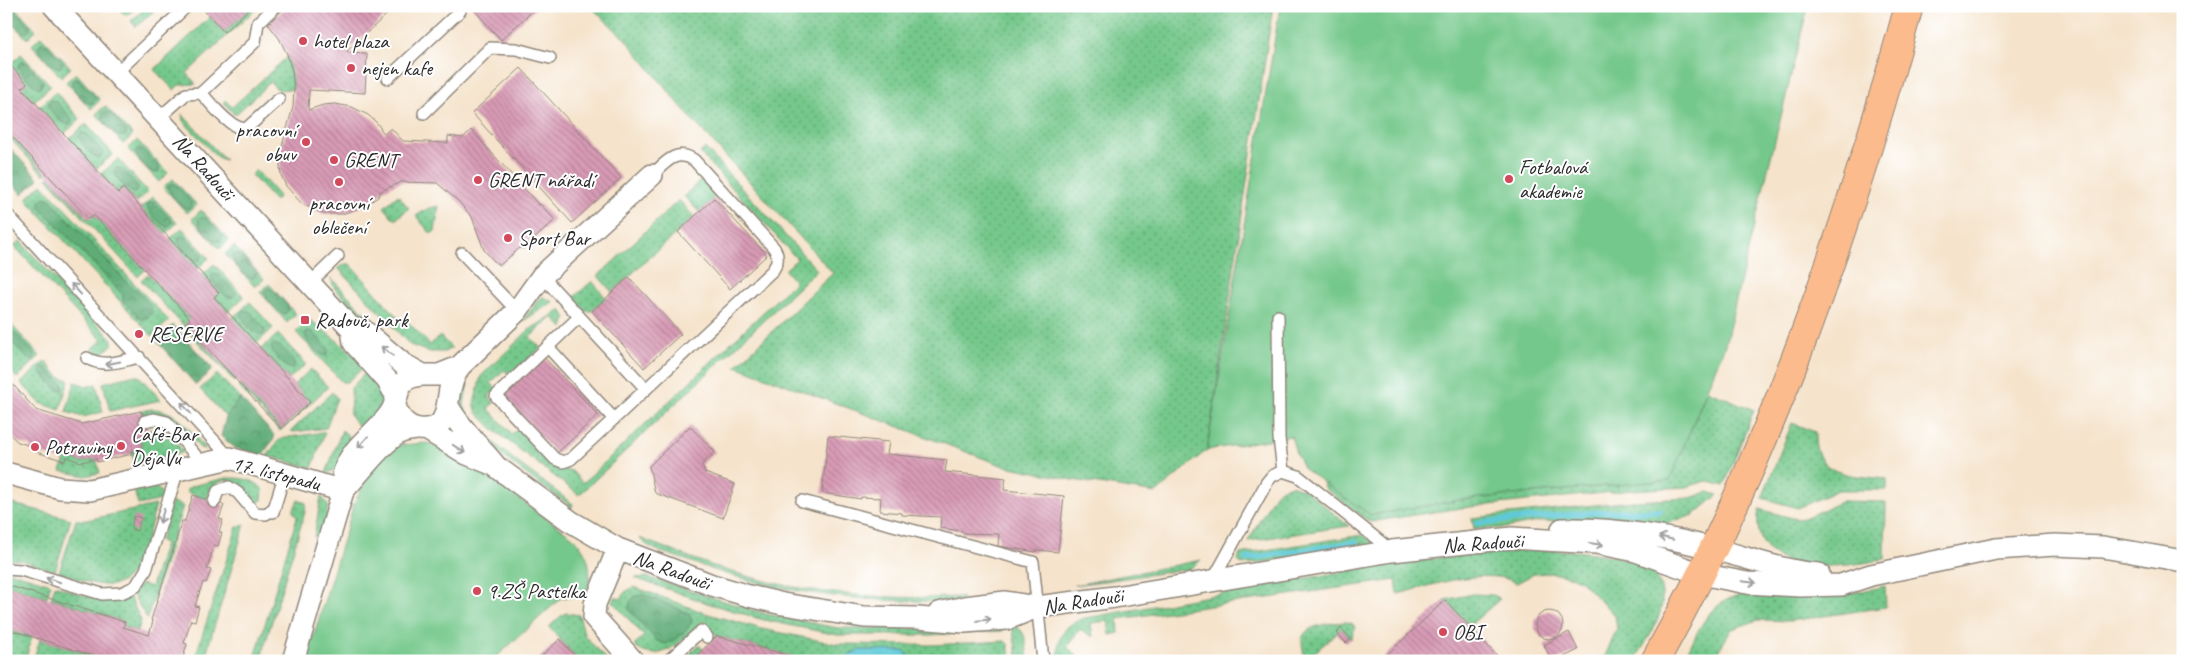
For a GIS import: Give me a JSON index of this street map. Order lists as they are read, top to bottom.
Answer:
{
  "streets": {
    "street": ["Na Radouči", "17. listopadu"]
  },
  "places": {
    "other": [
      "hotel plaza",
      "nejen kafe",
      "pracovní obuv",
      "GRENT",
      "Fotbalová akademie",
      "GRENT nářadí",
      "pracovní oblečení",
      "Sport Bar",
      "RESERVE",
      "Café-Bar DéjaVu",
      "Potraviny",
      "9.ZŠ Pastelka",
      "OBI"
    ],
    "transit": ["Radouč, park"]
  }
}
